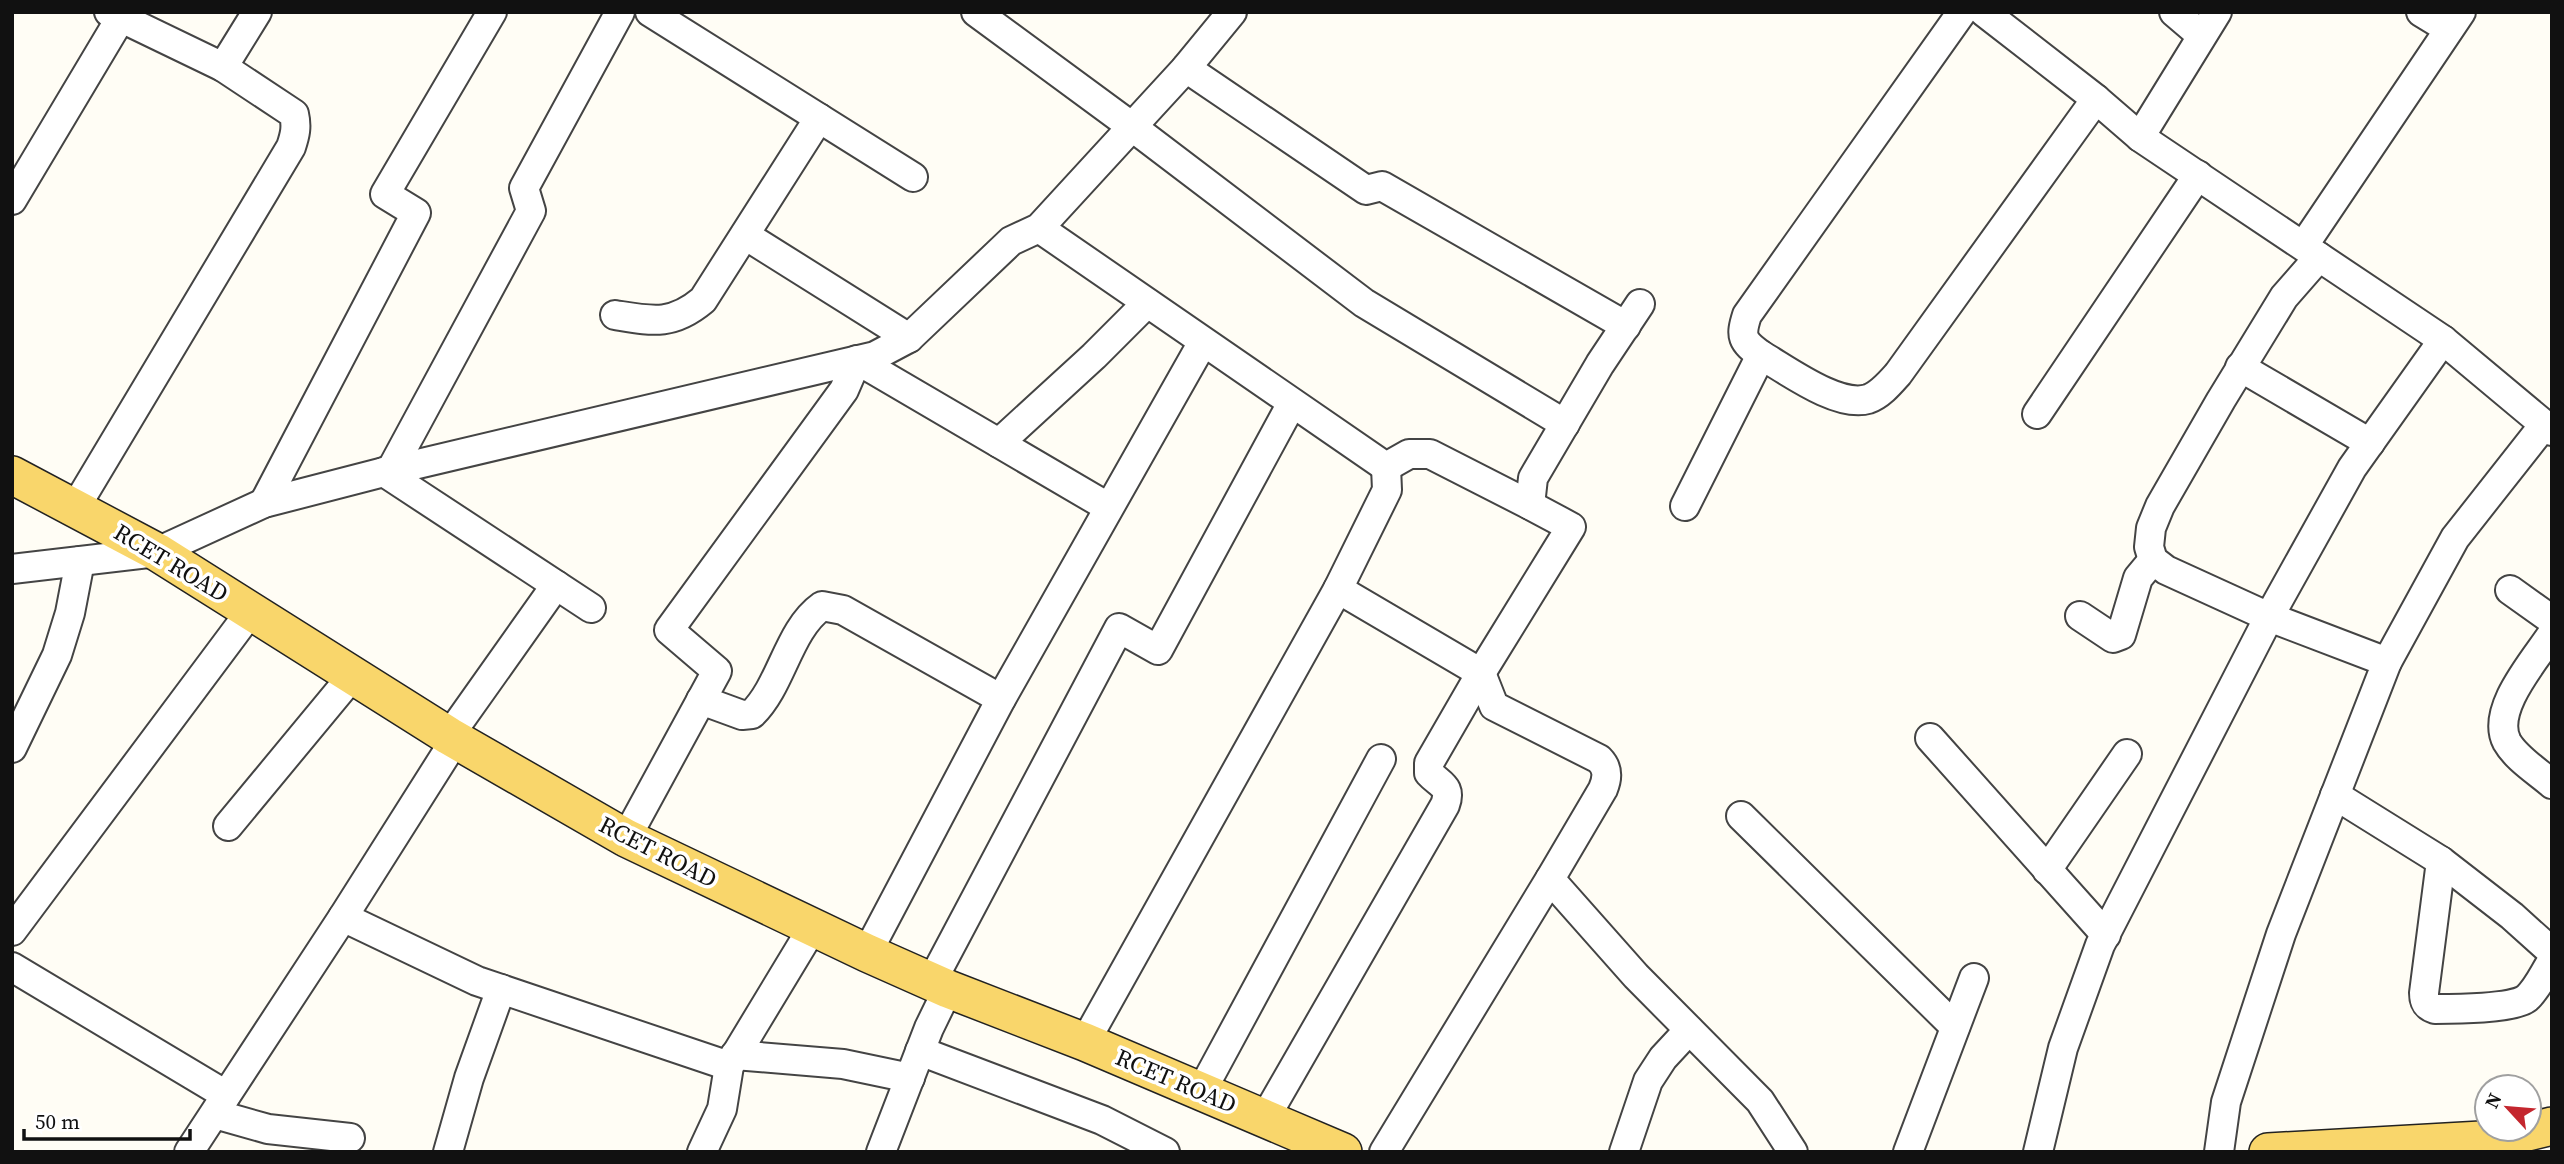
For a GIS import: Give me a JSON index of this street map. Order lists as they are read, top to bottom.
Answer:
{
  "streets": {
    "main road": ["RCET ROAD"]
  },
  "scale_bar": "50 m",
  "north": "top left"
}
